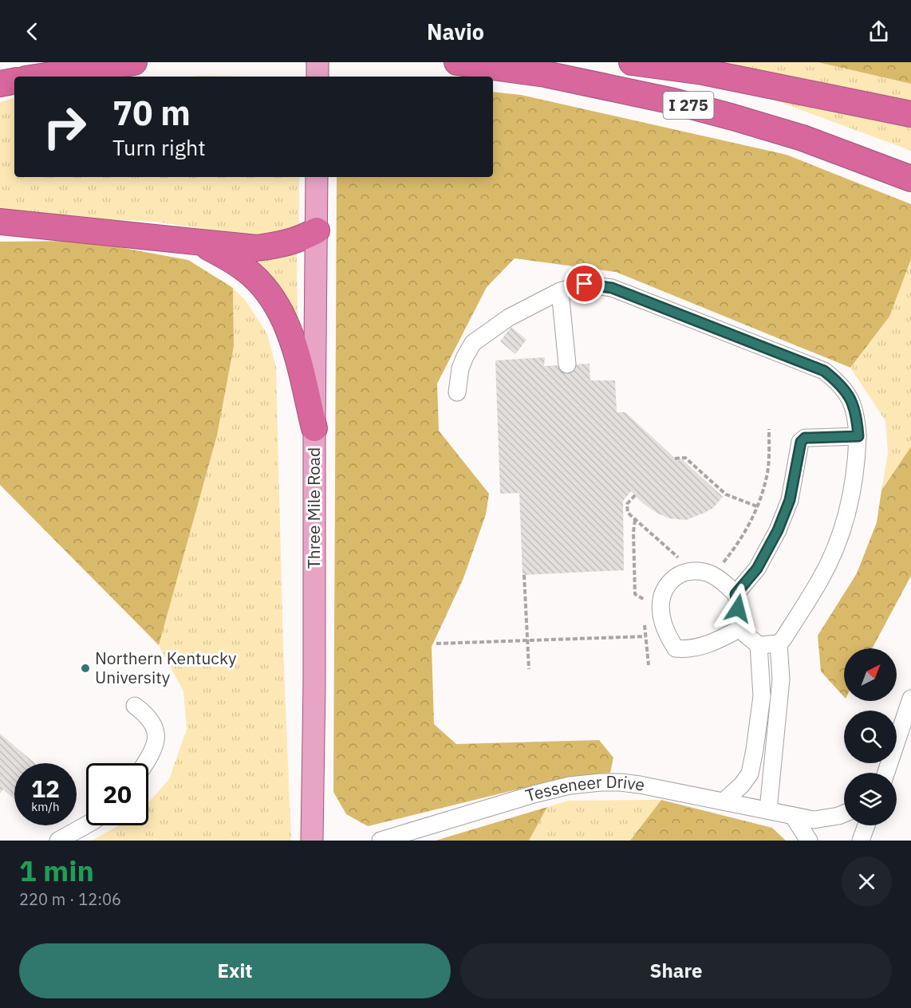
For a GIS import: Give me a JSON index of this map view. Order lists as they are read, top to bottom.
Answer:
{
  "streets": {
    "highway": ["I 275"],
    "main road": ["Three Mile Road"],
    "street": ["Tesseneer Drive"]
  },
  "places": ["Northern Kentucky University"],
  "north": "top right",
  "page": {
    "header": "Navio",
    "turn": ["70 m", "Turn right"],
    "speed": "12 km/h",
    "limit": "20",
    "heading": ["1 min", "220 m · 12:06"],
    "buttons": ["Exit", "Share"]
  }
}
